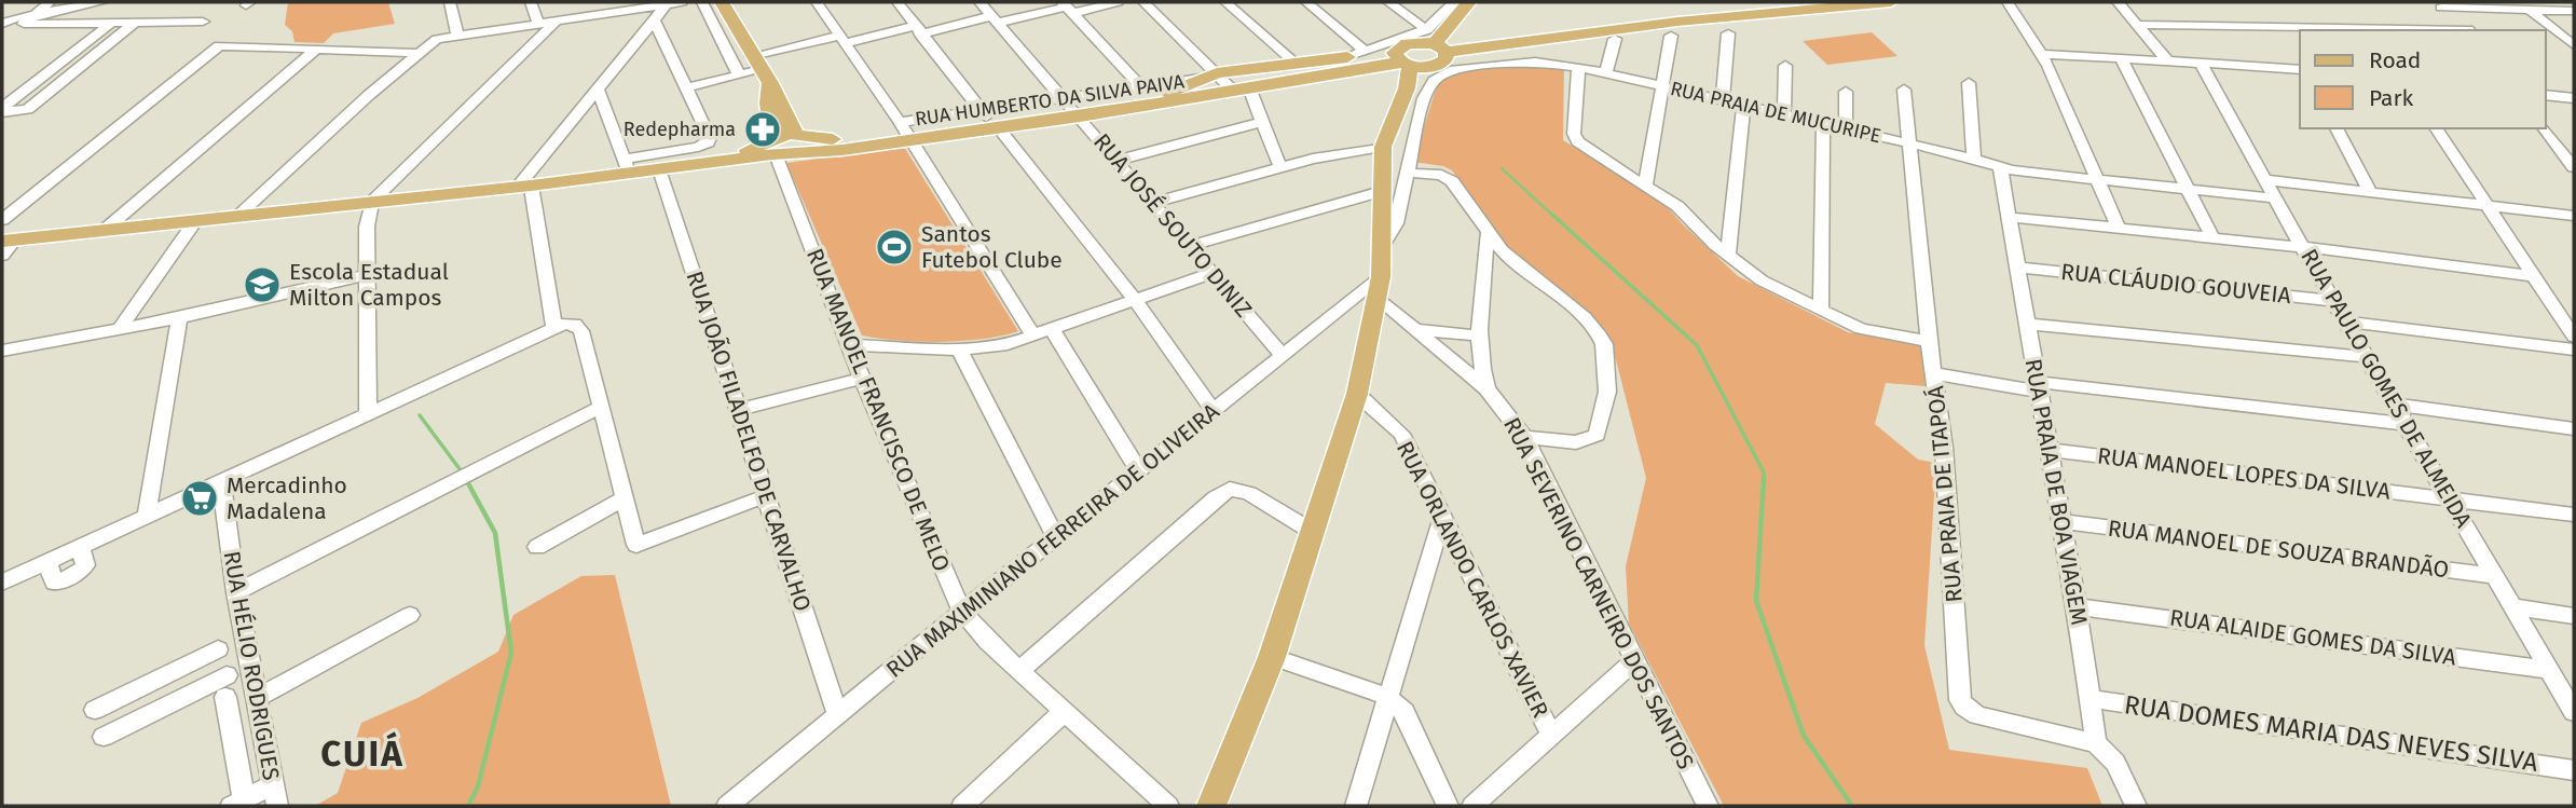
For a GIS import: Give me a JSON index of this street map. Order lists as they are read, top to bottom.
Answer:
{
  "streets": {
    "main road": ["RUA HUMBERTO DA SILVA PAIVA"],
    "street": [
      "RUA PRAIA DE MUCURIPE",
      "RUA JOSÉ SOUTO DINIZ",
      "RUA CLÁUDIO GOUVEIA",
      "RUA PAULO GOMES DE ALMEIDA",
      "RUA MANOEL FRANCISCO DE MELO",
      "RUA JOÃO FILADELFO DE CARVALHO",
      "RUA MANOEL LOPES DA SILVA",
      "RUA PRAIA DE BOA VIAGEM",
      "RUA PRAIA DE ITAPOÁ",
      "RUA MAXIMINIANO FERREIRA DE OLIVEIRA",
      "RUA MANOEL DE SOUZA BRANDÃO",
      "RUA ORLANDO CARLOS XAVIER",
      "RUA SEVERINO CARNEIRO DOS SANTOS",
      "RUA ALAIDE GOMES DA SILVA",
      "RUA HÉLIO RODRIGUES",
      "RUA DOMES MARIA DAS NEVES SILVA"
    ]
  },
  "crossings": [
    ["RUA HUMBERTO DA SILVA PAIVA", "RUA JOSÉ SOUTO DINIZ"],
    ["RUA PRAIA DE MUCURIPE", "RUA PAULO GOMES DE ALMEIDA"],
    ["RUA PRAIA DE MUCURIPE", "RUA PRAIA DE BOA VIAGEM"],
    ["RUA PRAIA DE MUCURIPE", "RUA PRAIA DE ITAPOÁ"],
    ["RUA JOSÉ SOUTO DINIZ", "RUA MAXIMINIANO FERREIRA DE OLIVEIRA"],
    ["RUA CLÁUDIO GOUVEIA", "RUA PAULO GOMES DE ALMEIDA"],
    ["RUA CLÁUDIO GOUVEIA", "RUA PRAIA DE BOA VIAGEM"],
    ["RUA PAULO GOMES DE ALMEIDA", "RUA MANOEL LOPES DA SILVA"],
    ["RUA PAULO GOMES DE ALMEIDA", "RUA MANOEL DE SOUZA BRANDÃO"],
    ["RUA PAULO GOMES DE ALMEIDA", "RUA ALAIDE GOMES DA SILVA"],
    ["RUA MANOEL FRANCISCO DE MELO", "RUA MAXIMINIANO FERREIRA DE OLIVEIRA"],
    ["RUA JOÃO FILADELFO DE CARVALHO", "RUA MAXIMINIANO FERREIRA DE OLIVEIRA"],
    ["RUA MANOEL LOPES DA SILVA", "RUA PRAIA DE BOA VIAGEM"],
    ["RUA PRAIA DE BOA VIAGEM", "RUA PRAIA DE ITAPOÁ"],
    ["RUA PRAIA DE BOA VIAGEM", "RUA MANOEL DE SOUZA BRANDÃO"],
    ["RUA PRAIA DE BOA VIAGEM", "RUA ALAIDE GOMES DA SILVA"],
    ["RUA PRAIA DE BOA VIAGEM", "RUA DOMES MARIA DAS NEVES SILVA"]
  ],
  "districts": ["CUIÁ"],
  "places": {
    "pharmacy": ["Redepharma"],
    "sports": ["Santos Futebol Clube"],
    "school or university": ["Escola Estadual Milton Campos"],
    "supermarket": ["Mercadinho Madalena"]
  },
  "legend": ["Road", "Park"]
}
